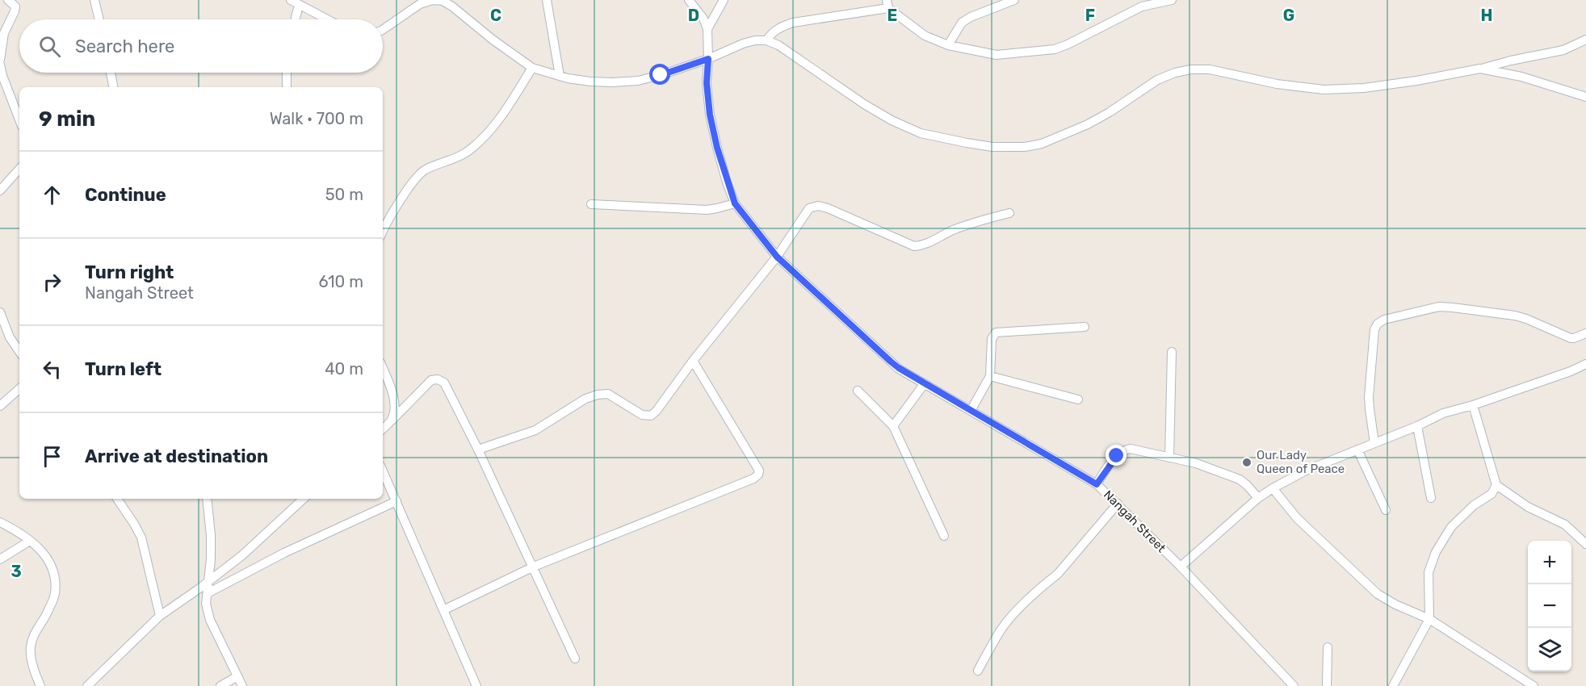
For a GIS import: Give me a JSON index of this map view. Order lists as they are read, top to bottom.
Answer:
{
  "streets": {
    "street": ["Nangah Street"]
  },
  "places": ["Our Lady Queen of Peace"],
  "page": {
    "search": "Search here",
    "heading": ["9 min", "Walk · 700 m"],
    "list": [
      ["Continue", "50 m"],
      ["Turn right", "Nangah Street", "610 m"],
      ["Turn left", "40 m"],
      "Arrive at destination"
    ],
    "map_buttons": ["+", "−"]
  },
  "grid": {
    "columns": [
      "C",
      "D",
      "E",
      "F",
      "G",
      "H"
    ],
    "rows": ["3"]
  }
}
